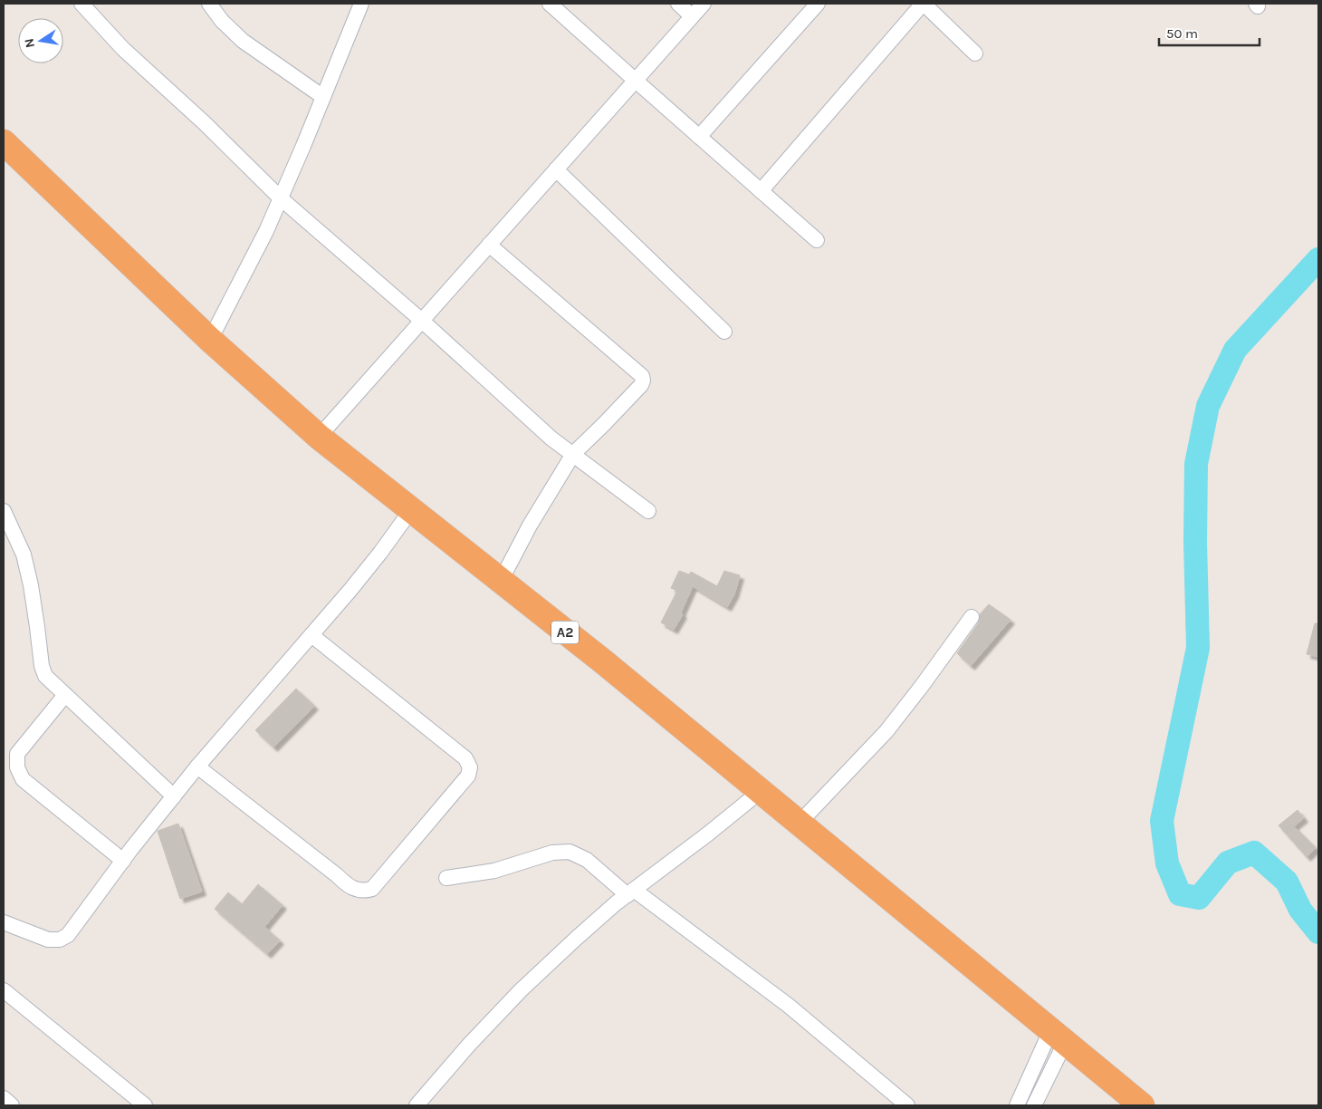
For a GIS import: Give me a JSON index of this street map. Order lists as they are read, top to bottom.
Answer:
{
  "streets": {
    "highway": ["A2"]
  },
  "scale_bar": "50 m",
  "north": "left"
}
